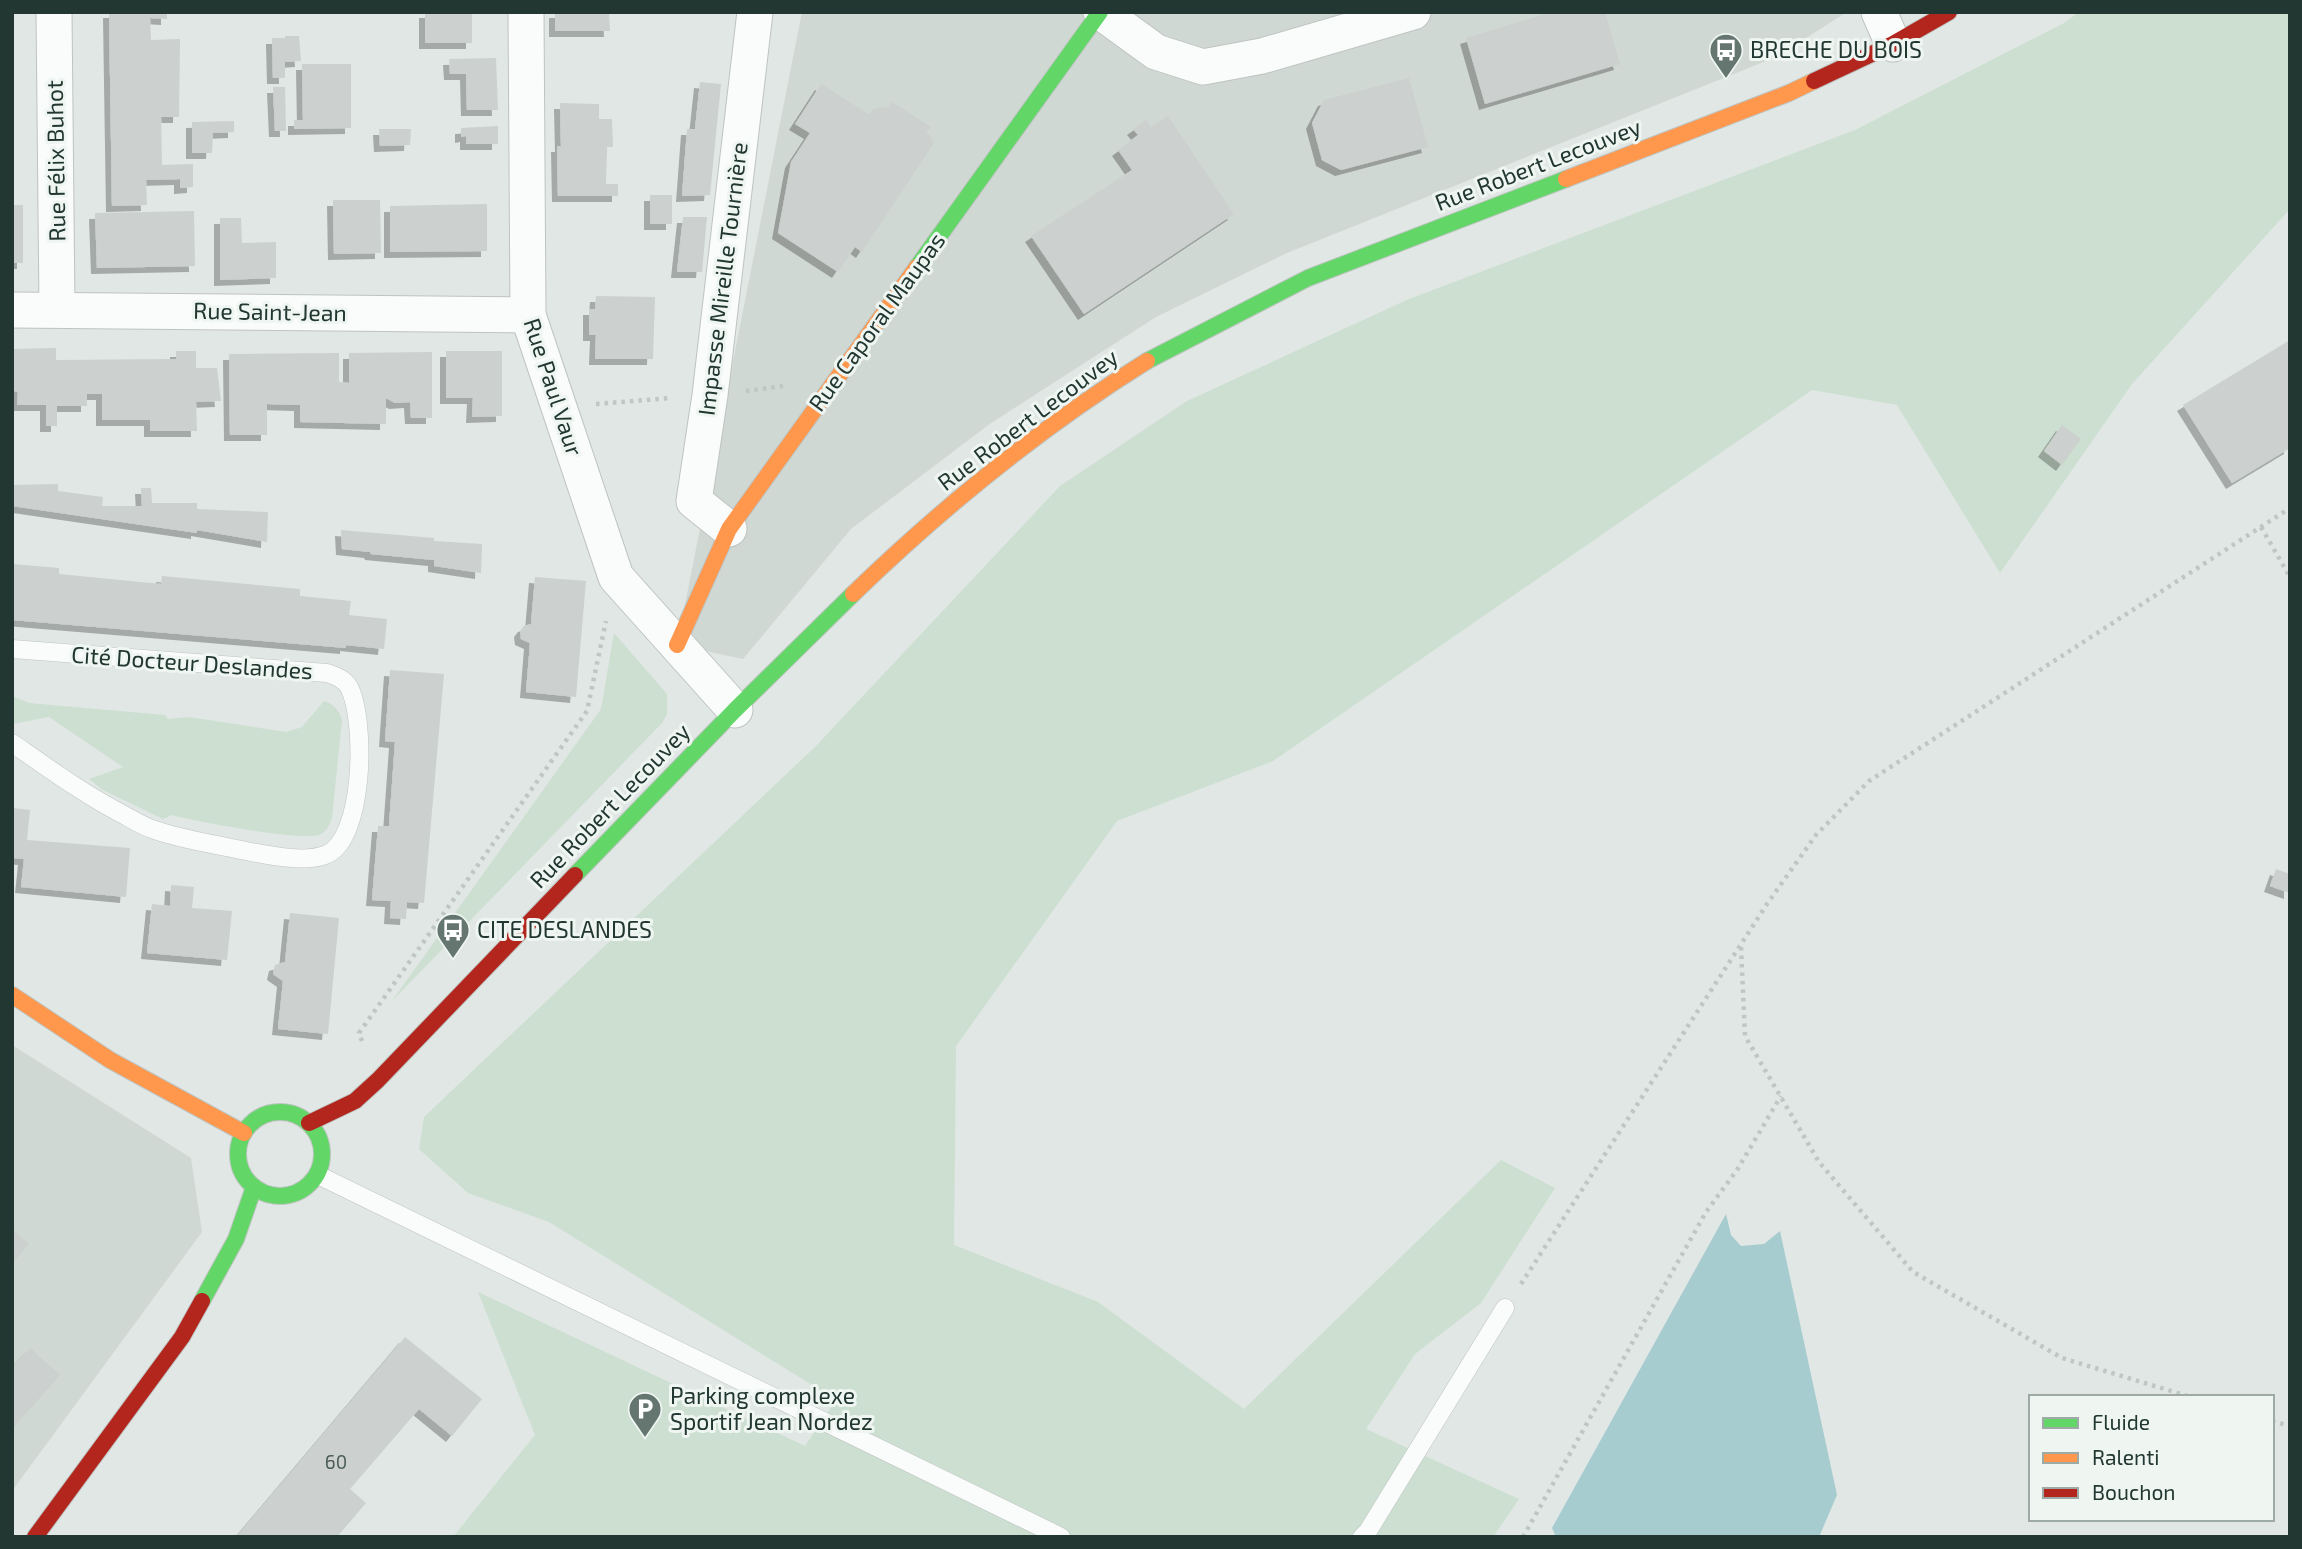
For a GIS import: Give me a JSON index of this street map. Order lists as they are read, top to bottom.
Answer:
{
  "streets": {
    "street": [
      "Rue Félix Buhot",
      "Rue Robert Lecouvey",
      "Impasse Mireille Tournière",
      "Rue Saint-Jean",
      "Rue Caporal Maupas",
      "Rue Paul Vaur"
    ],
    "lane": ["Cité Docteur Deslandes"]
  },
  "crossings": [
    ["Rue Félix Buhot", "Rue Saint-Jean"],
    ["Rue Robert Lecouvey", "Rue Paul Vaur"],
    ["Impasse Mireille Tournière", "Rue Caporal Maupas"],
    ["Rue Saint-Jean", "Rue Paul Vaur"],
    ["Rue Caporal Maupas", "Rue Paul Vaur"]
  ],
  "places": {
    "bus stop": ["BRECHE DU BOIS", "CITE DESLANDES"],
    "parking": ["Parking complexe Sportif Jean Nordez"]
  },
  "house_numbers": ["60"],
  "legend": ["Fluide", "Ralenti", "Bouchon"]
}
